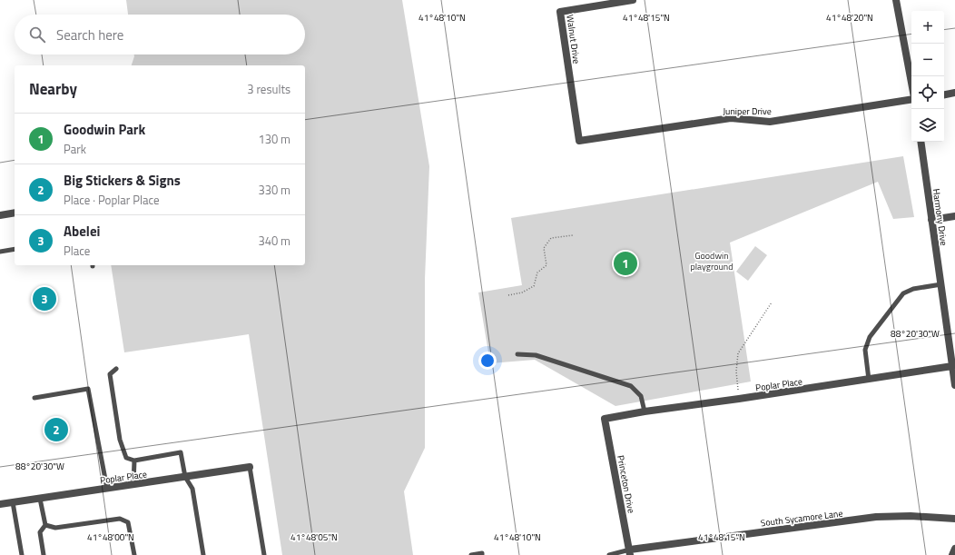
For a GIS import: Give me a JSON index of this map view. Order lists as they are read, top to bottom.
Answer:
{
  "streets": {
    "street": [
      "Walnut Drive",
      "Juniper Drive",
      "Harmony Drive",
      "Poplar Place",
      "Princeton Drive",
      "South Sycamore Lane"
    ]
  },
  "crossings": [
    ["Walnut Drive", "Juniper Drive"],
    ["Harmony Drive", "Poplar Place"],
    ["Poplar Place", "Princeton Drive"],
    ["Princeton Drive", "South Sycamore Lane"]
  ],
  "parks": ["Goodwin playground"],
  "page": {
    "map_buttons": ["+", "−"],
    "search": "Search here",
    "heading": ["Nearby", "3 results"],
    "list": [
      {
        "mark": "1",
        "name": "Goodwin Park",
        "note": "Park",
        "value": "130 m"
      },
      {
        "mark": "2",
        "name": "Big Stickers & Signs",
        "note": "Place · Poplar Place",
        "value": "330 m"
      },
      {
        "mark": "3",
        "name": "Abelei",
        "note": "Place",
        "value": "340 m"
      }
    ],
    "pins": ["1", "3", "2"]
  },
  "coordinates": [
    "41°48'10\"N",
    "41°48'15\"N",
    "41°48'20\"N",
    "88°20'30\"W",
    "41°48'00\"N",
    "41°48'05\"N"
  ]
}
